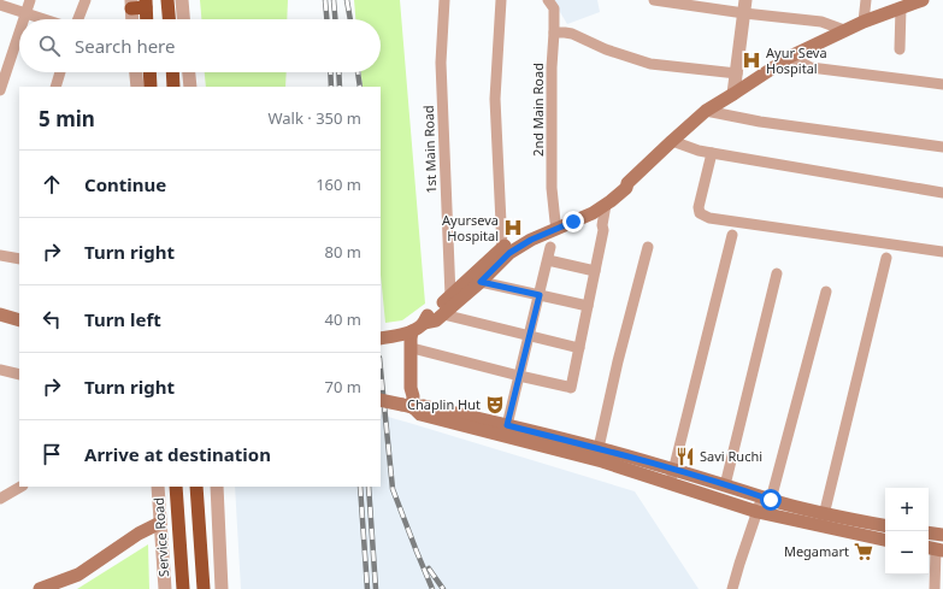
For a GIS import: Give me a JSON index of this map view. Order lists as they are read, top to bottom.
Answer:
{
  "streets": {
    "street": ["2nd Main Road", "1st Main Road", "Service Road"]
  },
  "places": {
    "hospital": ["Ayur Seva Hospital", "Ayurseva Hospital"],
    "theatre": ["Chaplin Hut"],
    "restaurant": ["Savi Ruchi"],
    "supermarket": ["Megamart"]
  },
  "page": {
    "search": "Search here",
    "heading": ["5 min", "Walk · 350 m"],
    "list": [
      ["Continue", "160 m"],
      ["Turn right", "80 m"],
      ["Turn left", "40 m"],
      ["Turn right", "70 m"],
      "Arrive at destination"
    ],
    "map_buttons": ["+", "−"]
  }
}
